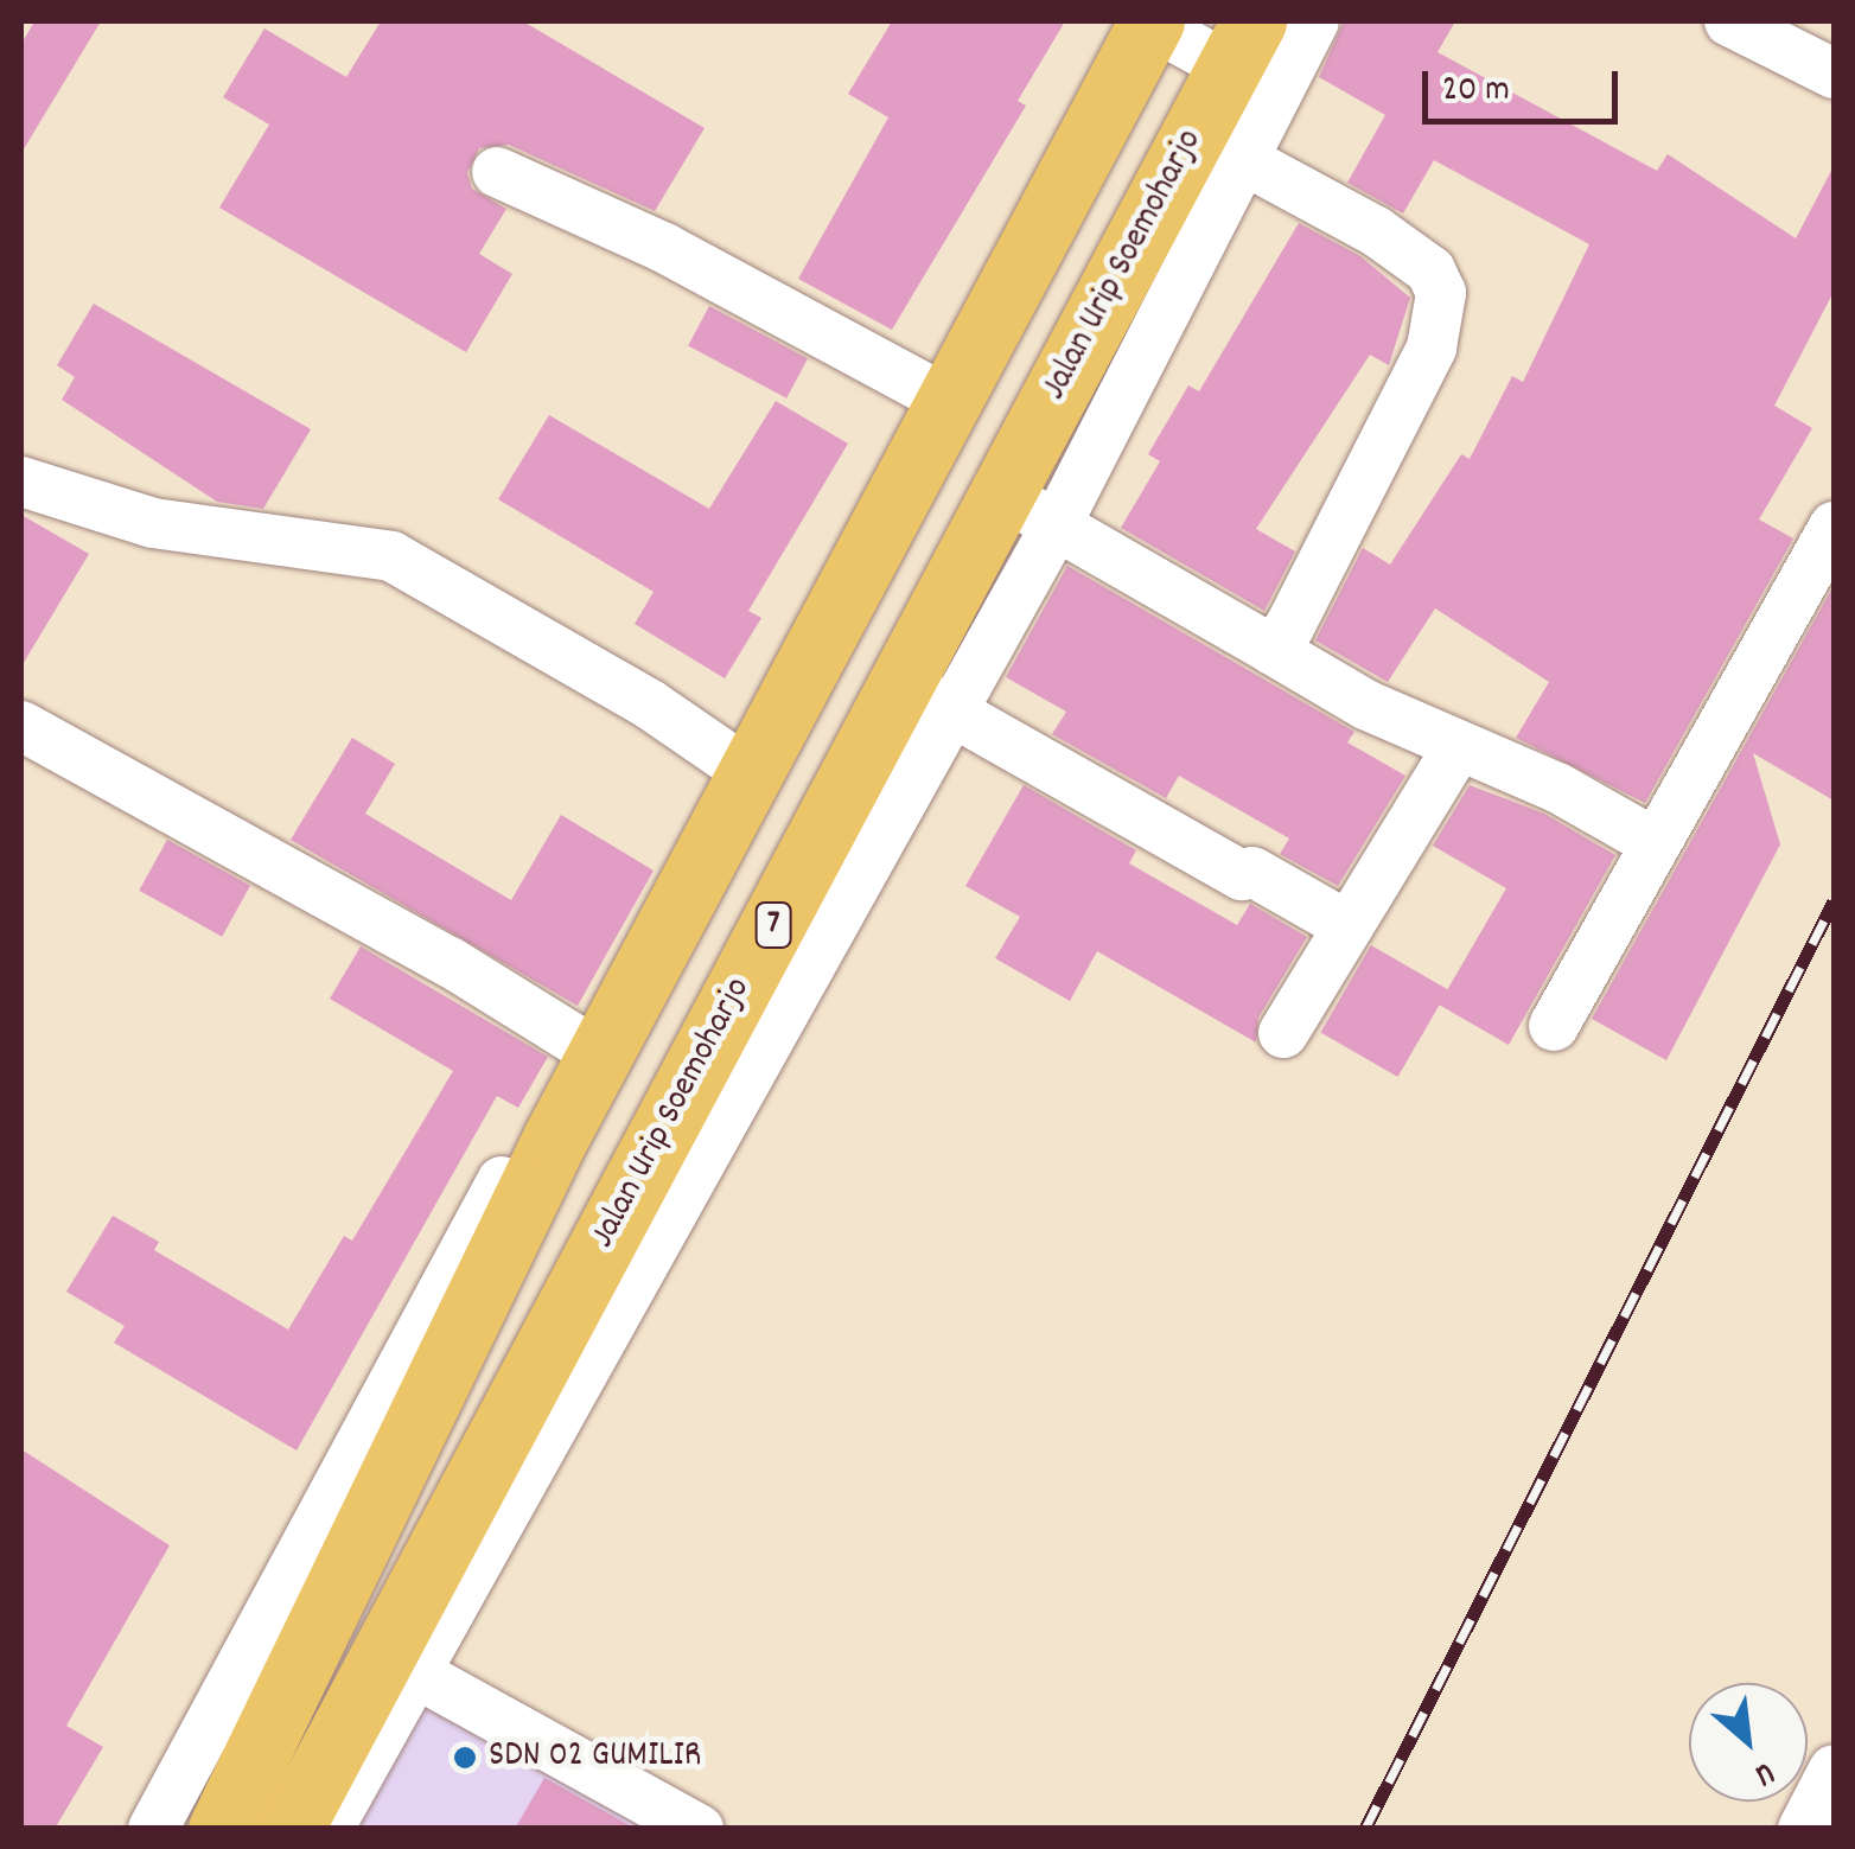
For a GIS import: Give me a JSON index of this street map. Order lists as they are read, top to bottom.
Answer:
{
  "streets": {
    "highway": ["Jalan Urip Soemoharjo", "7"]
  },
  "places": ["SDN 02 GUMILIR"],
  "scale_bar": "20 m",
  "north": "bottom right"
}
